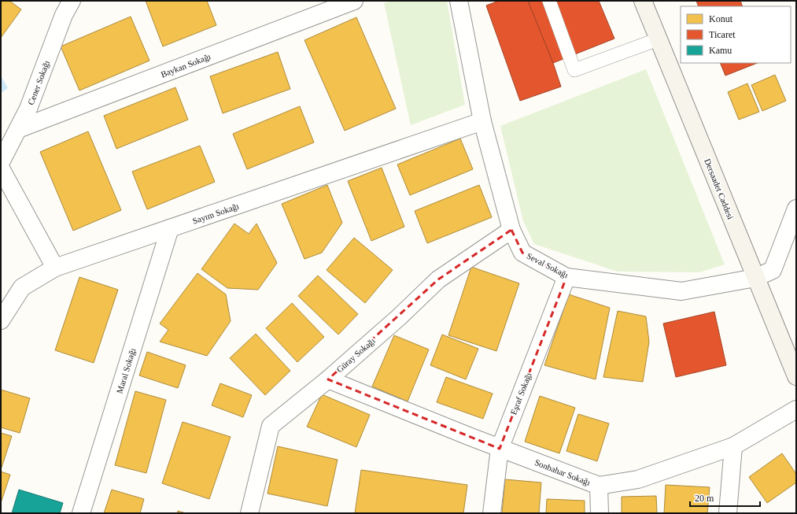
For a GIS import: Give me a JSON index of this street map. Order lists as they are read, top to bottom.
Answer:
{
  "streets": {
    "main road": ["Dersaadet Caddesi"],
    "street": [
      "Baykan Sokağı",
      "Cener Sokağı",
      "Sayım Sokağı",
      "Seval Sokağı",
      "Güray Sokağı",
      "Maral Sokağı",
      "Eşraf Sokağı",
      "Sonbahar Sokağı"
    ]
  },
  "crossings": [
    ["Baykan Sokağı", "Cener Sokağı"],
    ["Dersaadet Caddesi", "Seval Sokağı"],
    ["Sayım Sokağı", "Seval Sokağı"],
    ["Sayım Sokağı", "Maral Sokağı"],
    ["Seval Sokağı", "Güray Sokağı"],
    ["Seval Sokağı", "Eşraf Sokağı"],
    ["Güray Sokağı", "Sonbahar Sokağı"],
    ["Eşraf Sokağı", "Sonbahar Sokağı"]
  ],
  "legend": ["Konut", "Ticaret", "Kamu"],
  "scale_bar": "20 m"
}
